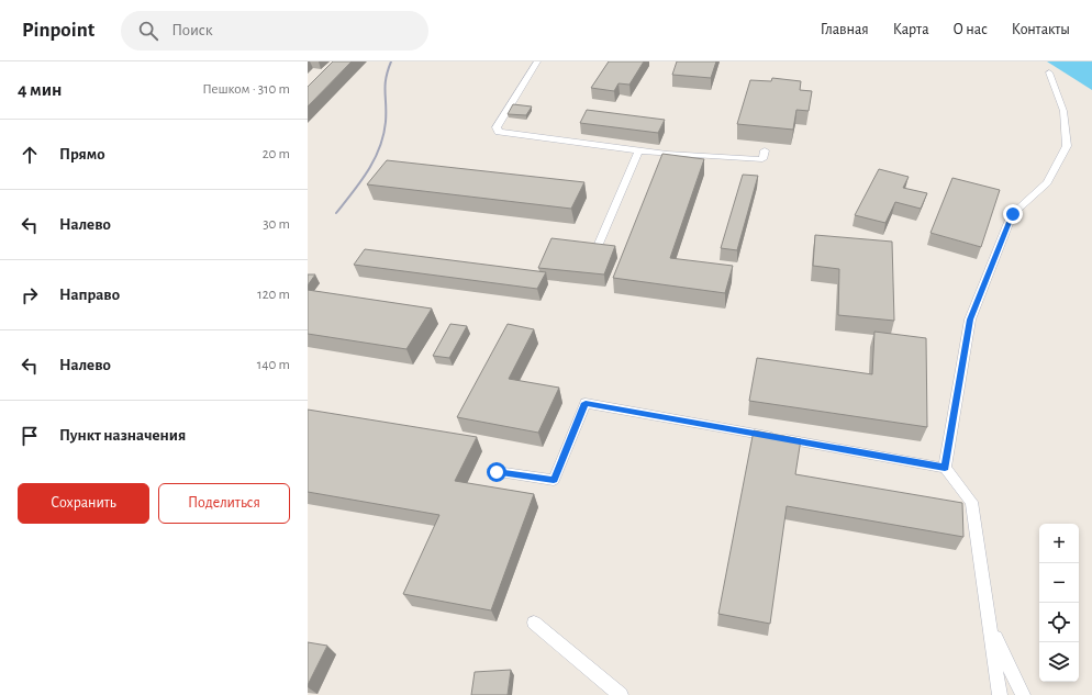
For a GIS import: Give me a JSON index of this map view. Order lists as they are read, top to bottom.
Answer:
{
  "page": {
    "header": "Pinpoint",
    "search": "Поиск",
    "nav": [
      "Главная",
      "Карта",
      "О нас",
      "Контакты"
    ],
    "heading": ["4 мин", "Пешком · 310 m"],
    "list": [
      ["Прямо", "20 m"],
      ["Налево", "30 m"],
      ["Направо", "120 m"],
      ["Налево", "140 m"],
      "Пункт назначения"
    ],
    "buttons": ["Сохранить", "Поделиться"],
    "map_buttons": ["+", "−"]
  }
}
